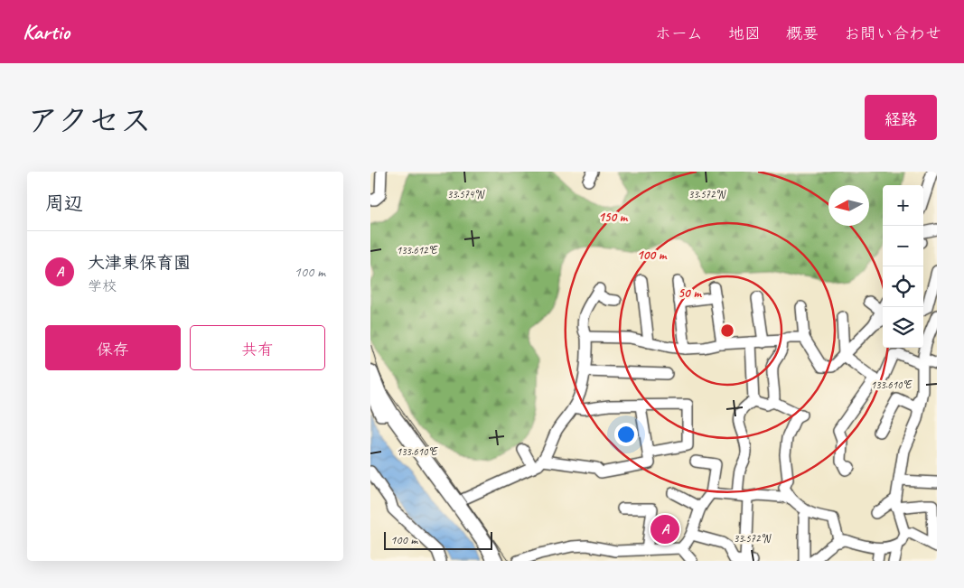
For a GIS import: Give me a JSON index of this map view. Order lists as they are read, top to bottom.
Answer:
{
  "scale_bar": "100 m",
  "north": "left",
  "page": {
    "header": "Kartio",
    "nav": [
      "ホーム",
      "地図",
      "概要",
      "お問い合わせ"
    ],
    "title": "アクセス",
    "buttons": [
      "経路",
      ["保存", "共有"]
    ],
    "heading": "周辺",
    "map_buttons": ["+", "−"],
    "list": [
      {
        "mark": "A",
        "name": "大津東保育園",
        "note": "学校",
        "value": "100 m"
      }
    ],
    "pins": "A",
    "scale": "100 m"
  },
  "coordinates": [
    "33.574°N",
    "33.572°N",
    "133.612°E",
    "133.610°E"
  ],
  "rings": ["150 m", "100 m", "50 m"]
}
